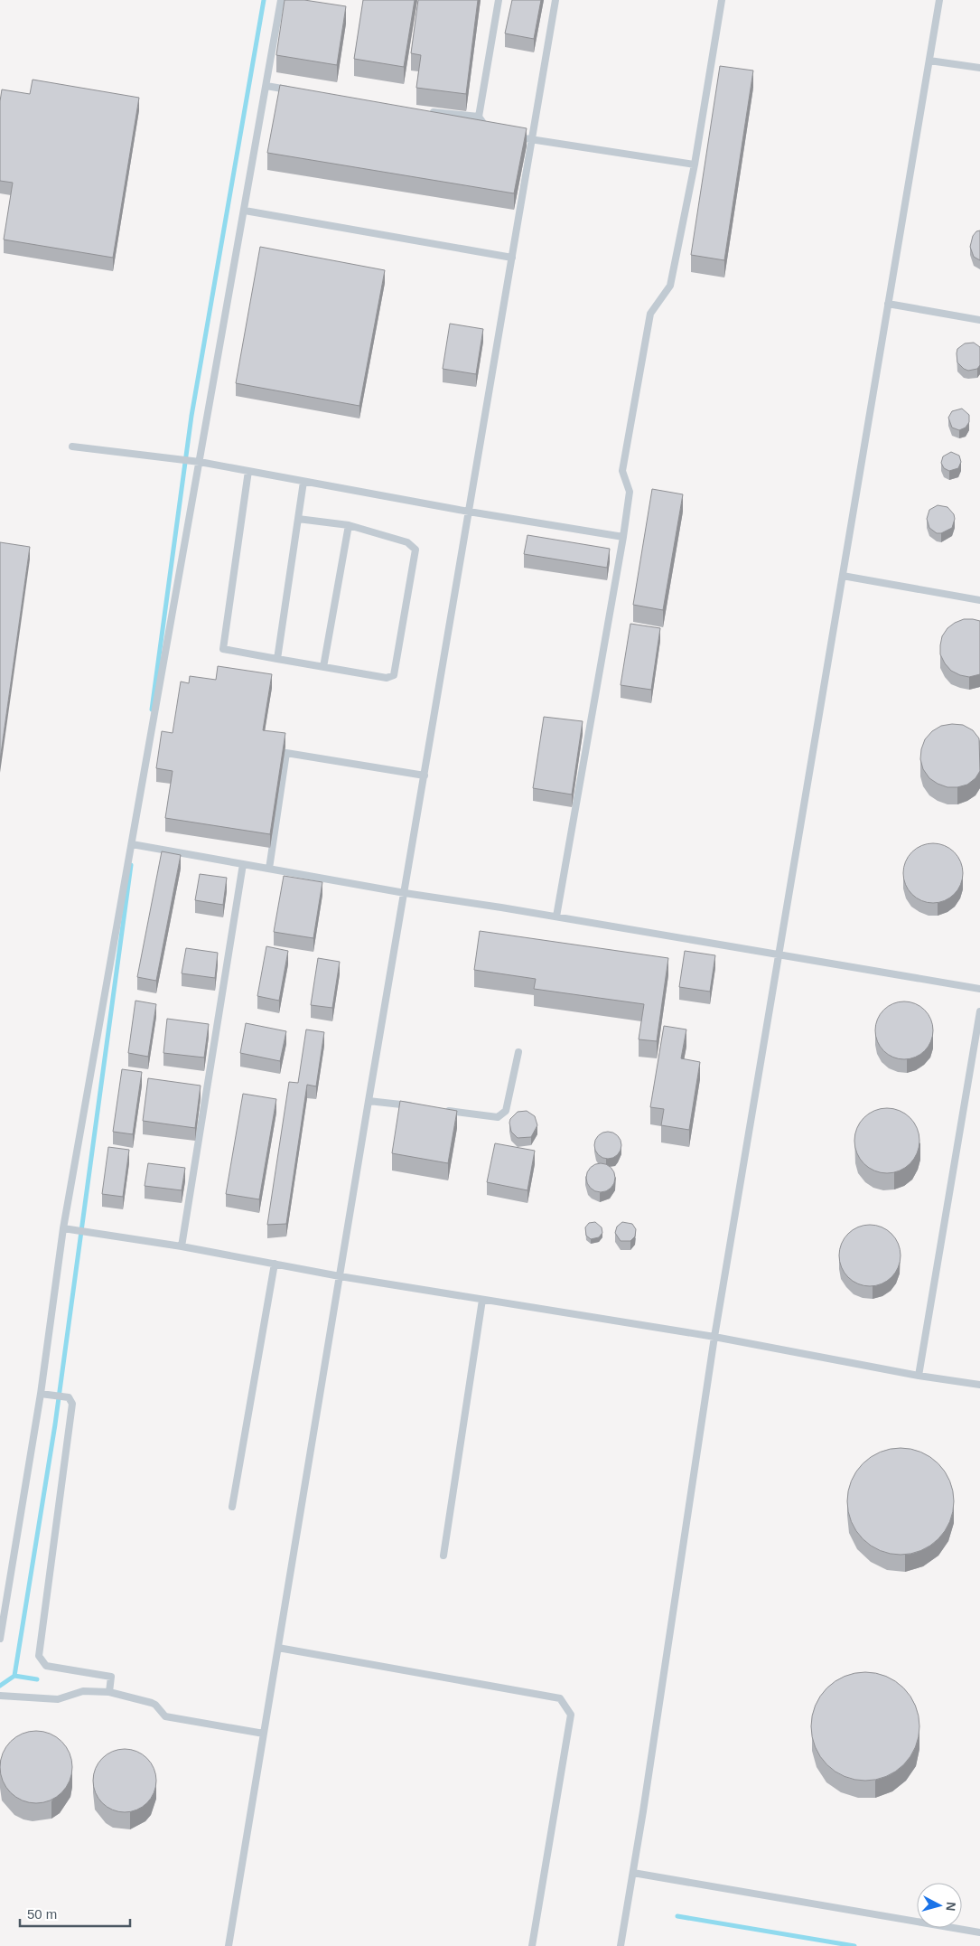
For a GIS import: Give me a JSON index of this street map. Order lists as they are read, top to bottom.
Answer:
{
  "scale_bar": "50 m",
  "north": "right"
}
